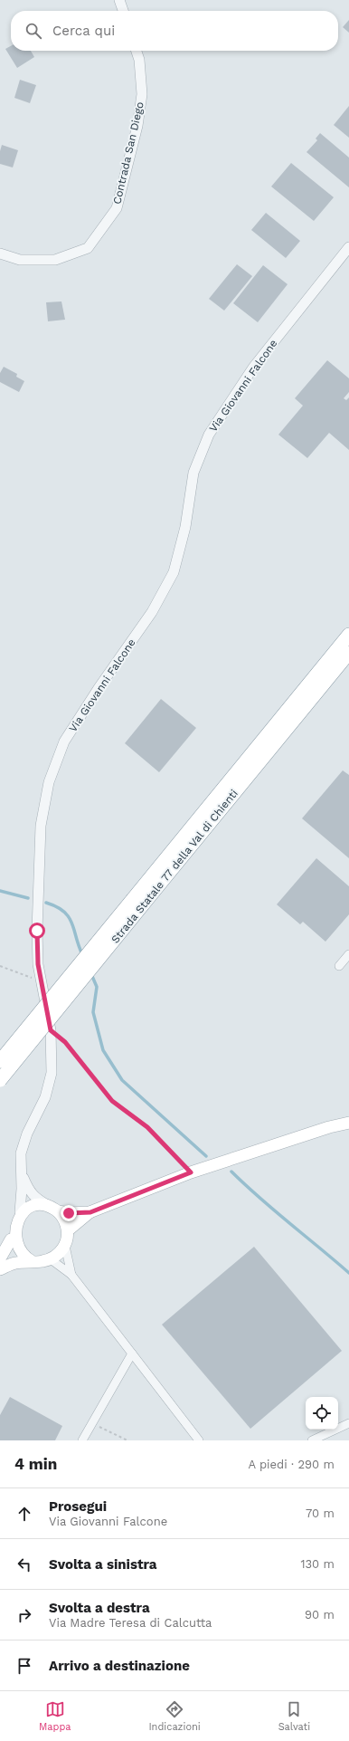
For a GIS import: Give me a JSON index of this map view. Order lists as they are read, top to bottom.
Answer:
{
  "streets": {
    "highway": ["Strada Statale 77 della Val di Chienti"],
    "street": ["Contrada San Diego", "Via Giovanni Falcone"]
  },
  "page": {
    "search": "Cerca qui",
    "heading": ["4 min", "A piedi · 290 m"],
    "list": [
      ["Prosegui", "Via Giovanni Falcone", "70 m"],
      ["Svolta a sinistra", "130 m"],
      ["Svolta a destra", "Via Madre Teresa di Calcutta", "90 m"],
      "Arrivo a destinazione"
    ],
    "nav": ["Mappa", "Indicazioni", "Salvati"]
  }
}
